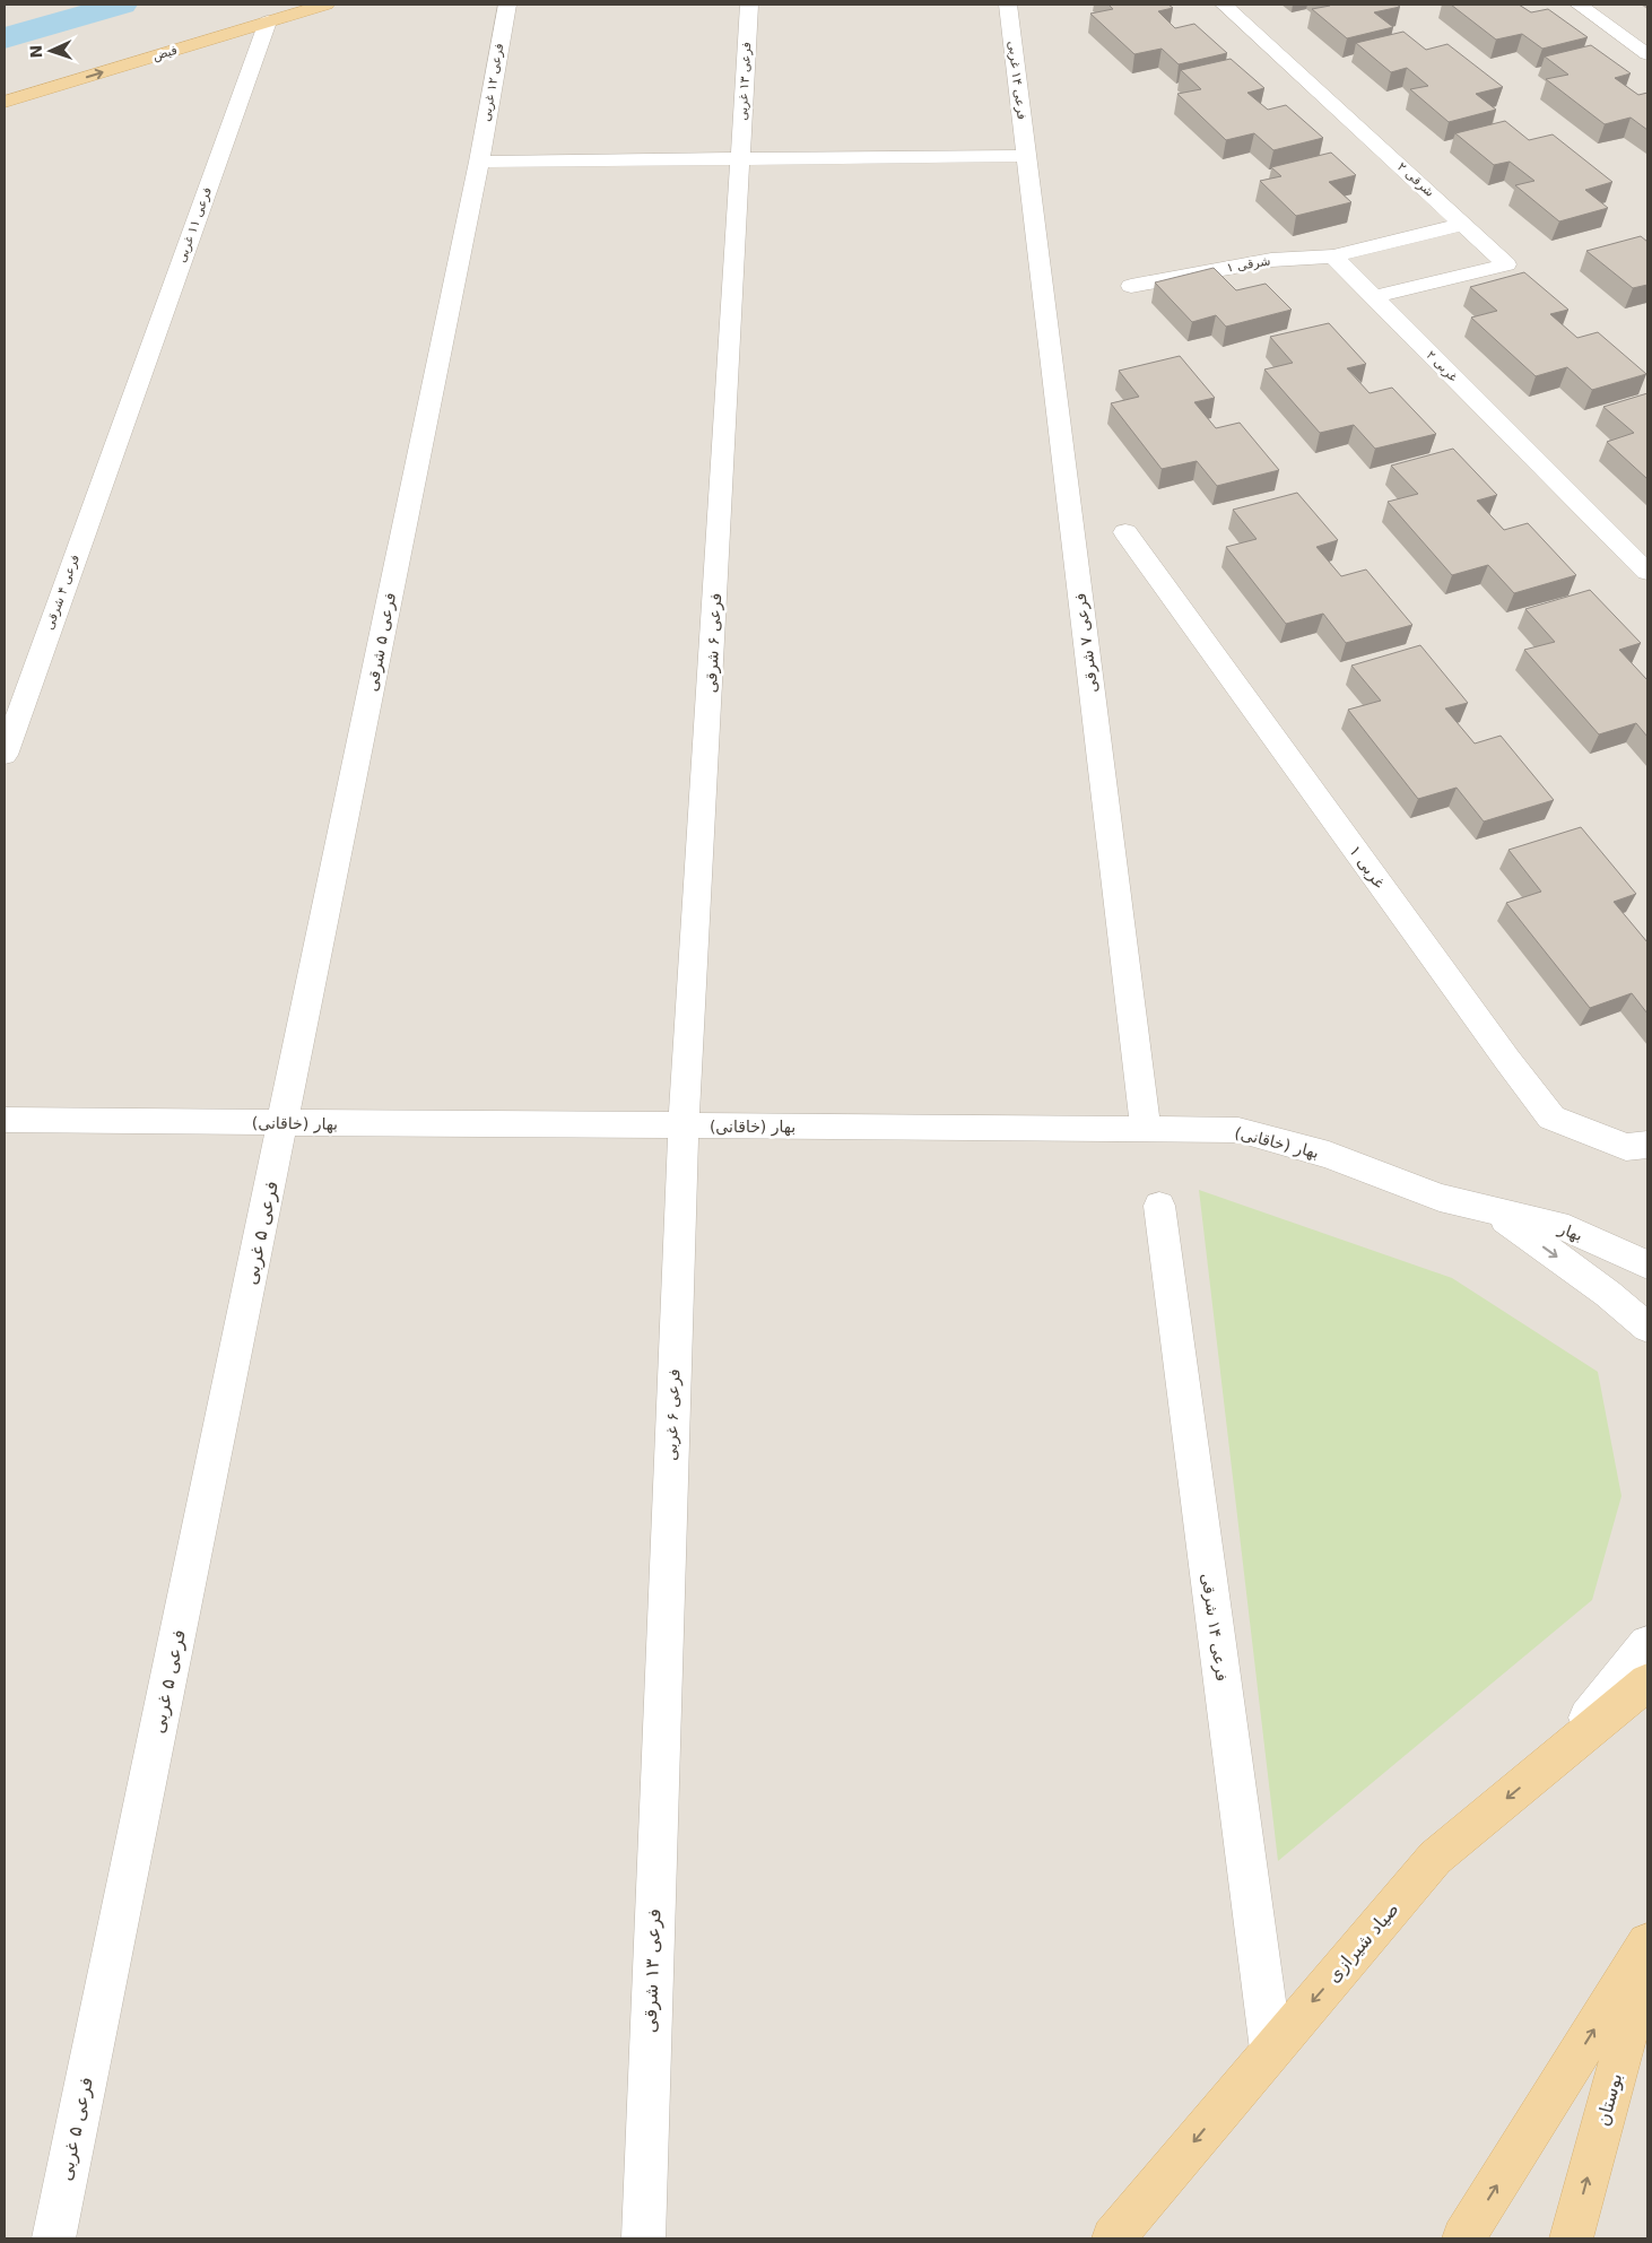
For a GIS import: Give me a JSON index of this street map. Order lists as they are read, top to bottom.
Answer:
{
  "streets": {
    "main road": ["فیض", "صیاد شیرازی", "بوستان"],
    "street": [
      "فرعی ۱۴ غربی",
      "فرعی ۱۳ غربی",
      "فرعی ۱۲ غربی",
      "۲ شرقی",
      "فرعی ۱۱ غربی",
      "۱ شرقی",
      "۲ غربی",
      "فرعی ۴ شرقی",
      "فرعی ۵ شرقی",
      "فرعی ۶ شرقی",
      "فرعی ۷ شرقی",
      "۱ غربی",
      "بهار (خاقانی)",
      "بهار",
      "فرعی ۵ غربی",
      "فرعی ۶ غربی",
      "فرعی ۱۴ شرقی",
      "فرعی ۱۳ شرقی"
    ]
  },
  "crossings": [
    ["فیض", "فرعی ۱۱ غربی"],
    ["فرعی ۱۴ غربی", "فرعی ۷ شرقی"],
    ["فرعی ۱۳ غربی", "فرعی ۶ شرقی"],
    ["فرعی ۱۲ غربی", "فرعی ۵ شرقی"],
    ["۲ شرقی", "۲ غربی"],
    ["فرعی ۱۱ غربی", "فرعی ۴ شرقی"],
    ["۱ شرقی", "۲ غربی"],
    ["فرعی ۵ شرقی", "بهار (خاقانی)"],
    ["فرعی ۵ شرقی", "فرعی ۵ غربی"],
    ["فرعی ۶ شرقی", "بهار (خاقانی)"],
    ["فرعی ۶ شرقی", "فرعی ۶ غربی"],
    ["فرعی ۷ شرقی", "بهار (خاقانی)"],
    ["بهار (خاقانی)", "بهار"],
    ["بهار (خاقانی)", "فرعی ۵ غربی"],
    ["بهار (خاقانی)", "فرعی ۶ غربی"],
    ["فرعی ۶ غربی", "فرعی ۱۳ شرقی"],
    ["فرعی ۱۴ شرقی", "صیاد شیرازی"]
  ],
  "one_way": ["فیض"],
  "north": "left"
}
